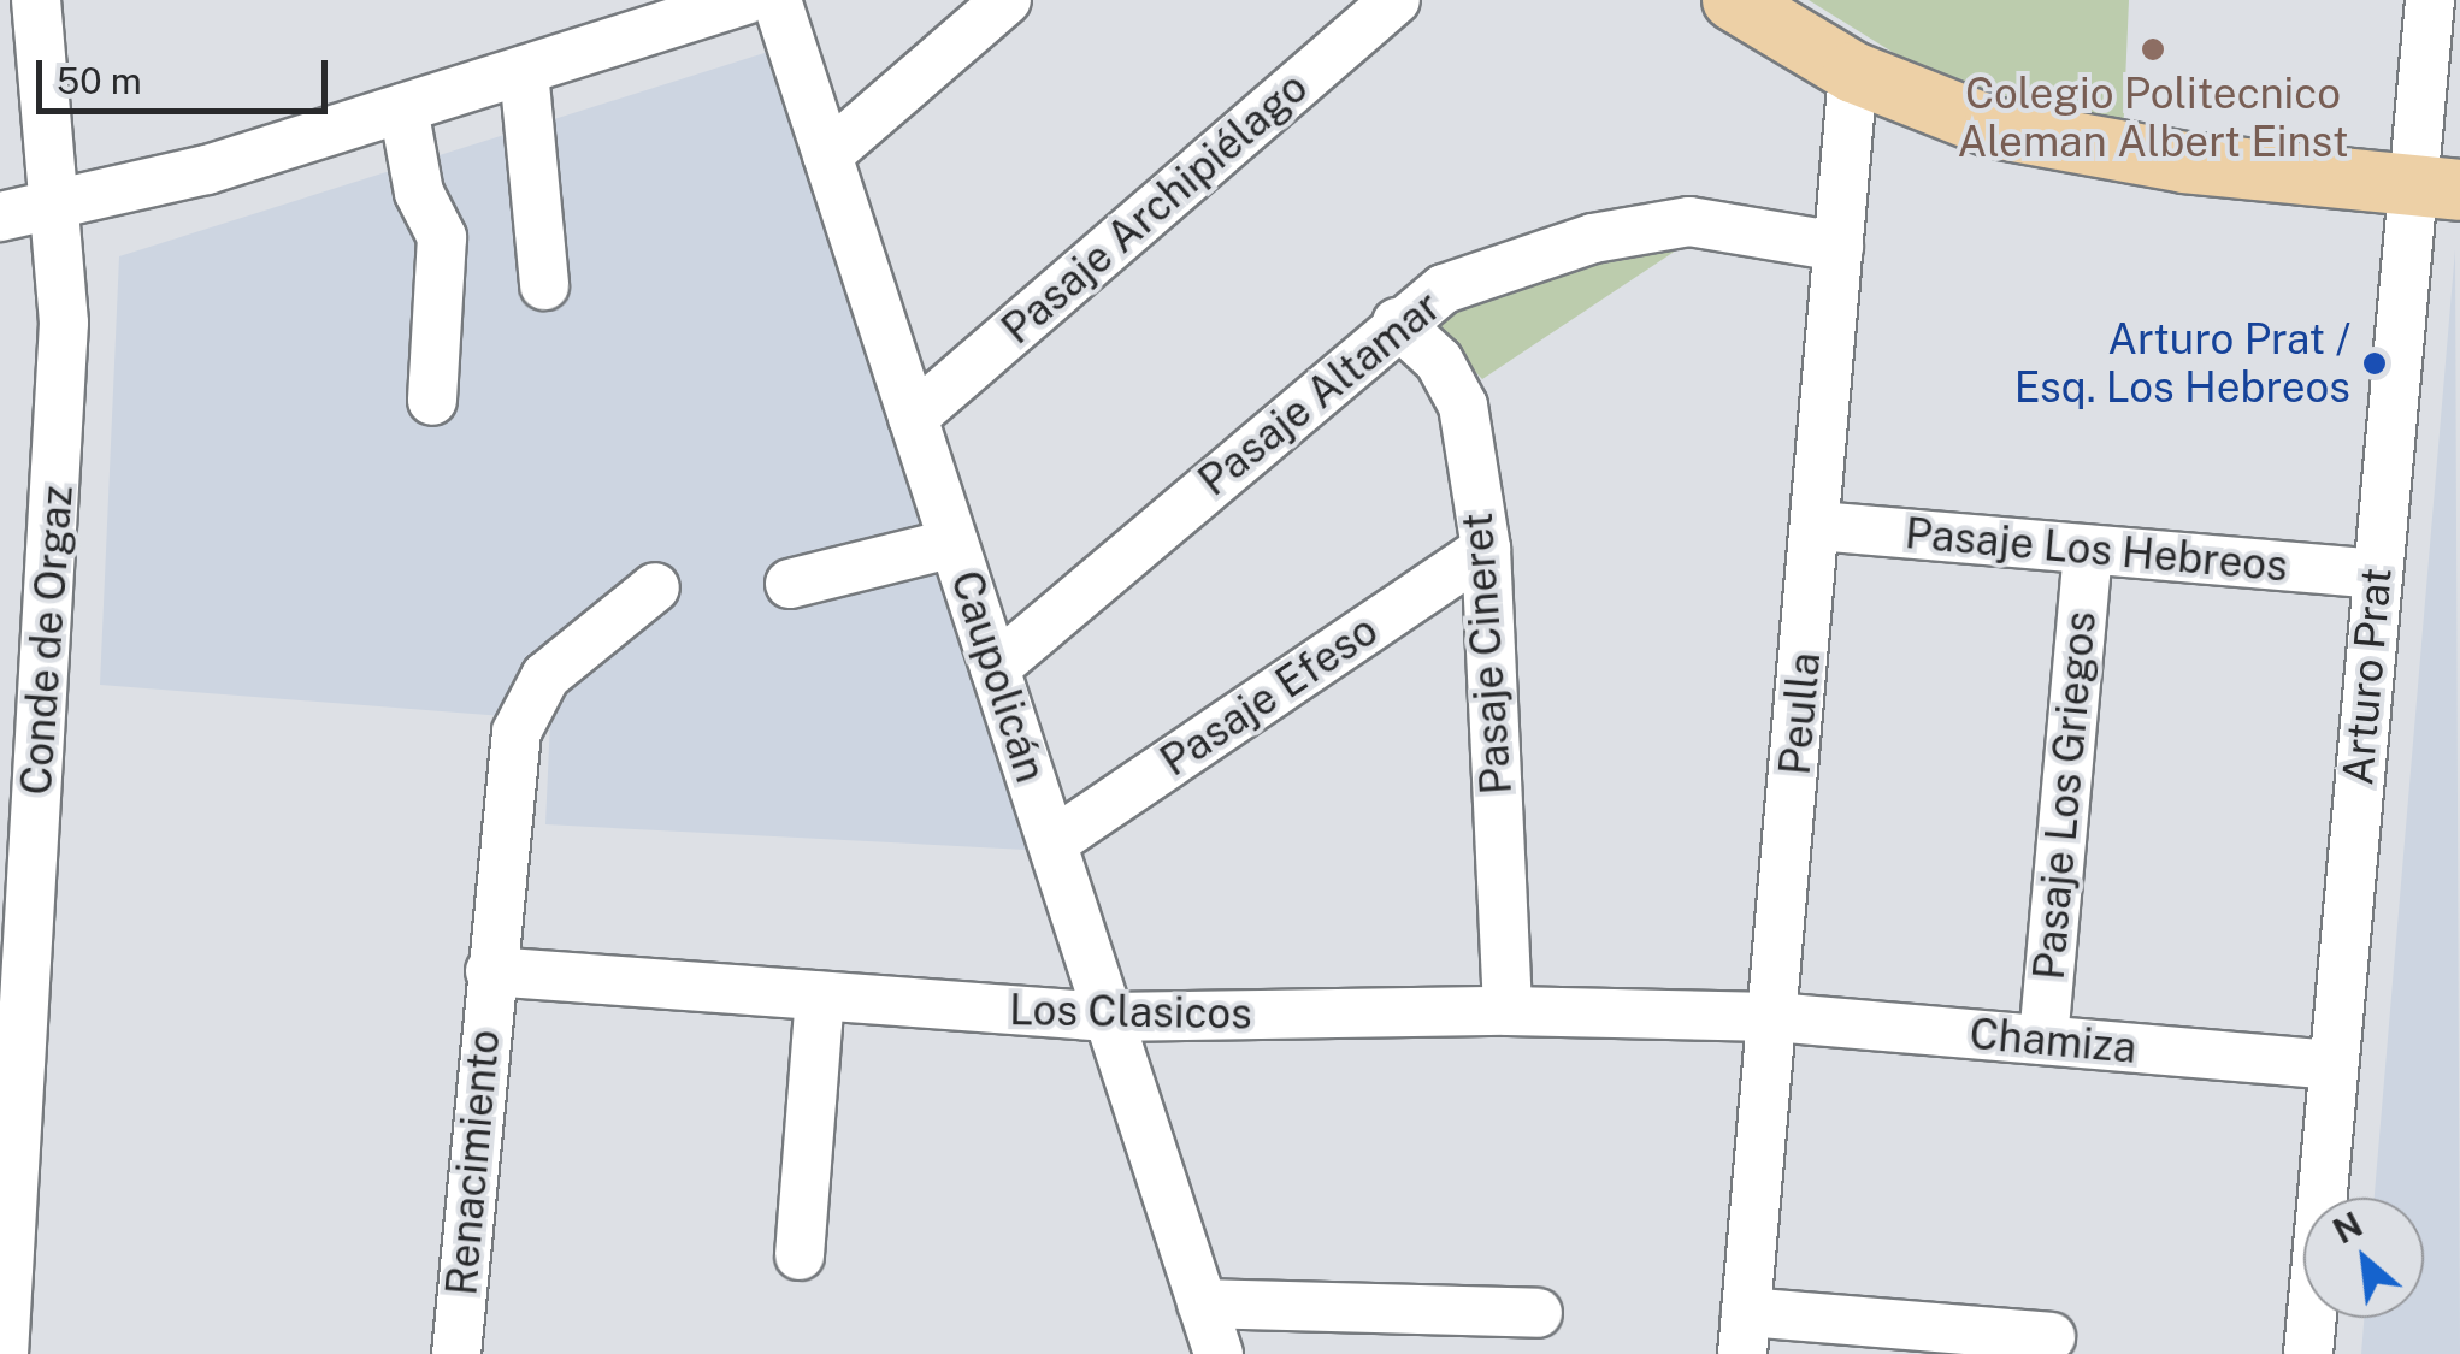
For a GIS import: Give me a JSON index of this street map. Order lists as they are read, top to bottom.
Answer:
{
  "streets": {
    "street": [
      "Pasaje Archipiélago",
      "Pasaje Altamar",
      "Pasaje Los Hebreos",
      "Conde de Orgaz",
      "Pasaje Cineret",
      "Caupolicán",
      "Arturo Prat",
      "Pasaje Efeso",
      "Peulla",
      "Pasaje Los Griegos",
      "Los Clasicos",
      "Chamiza",
      "Renacimiento"
    ]
  },
  "crossings": [
    ["Pasaje Archipiélago", "Caupolicán"],
    ["Pasaje Altamar", "Pasaje Cineret"],
    ["Pasaje Altamar", "Caupolicán"],
    ["Pasaje Altamar", "Peulla"],
    ["Pasaje Los Hebreos", "Arturo Prat"],
    ["Pasaje Los Hebreos", "Peulla"],
    ["Pasaje Los Hebreos", "Pasaje Los Griegos"],
    ["Pasaje Cineret", "Pasaje Efeso"],
    ["Pasaje Cineret", "Los Clasicos"],
    ["Caupolicán", "Pasaje Efeso"],
    ["Caupolicán", "Los Clasicos"],
    ["Arturo Prat", "Chamiza"],
    ["Peulla", "Los Clasicos"],
    ["Peulla", "Chamiza"],
    ["Pasaje Los Griegos", "Chamiza"],
    ["Los Clasicos", "Chamiza"],
    ["Los Clasicos", "Renacimiento"]
  ],
  "places": ["Colegio Politecnico Aleman Albert Einst", "Arturo Prat / Esq. Los Hebreos"],
  "scale_bar": "50 m",
  "north": "top left"
}
